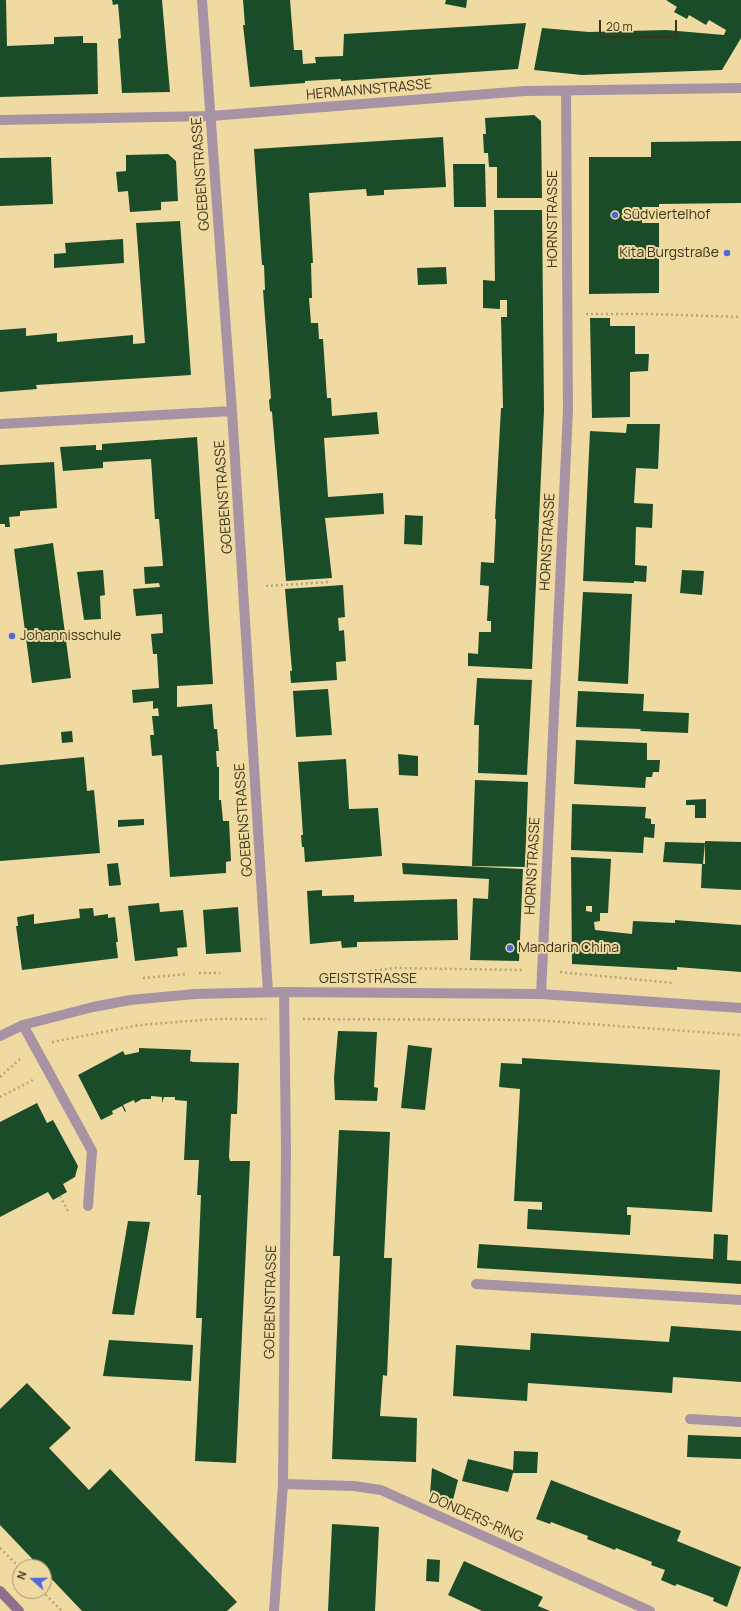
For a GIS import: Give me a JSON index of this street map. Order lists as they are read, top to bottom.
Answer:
{
  "streets": {
    "street": [
      "HERMANNSTRASSE",
      "GOEBENSTRASSE",
      "HORNSTRASSE",
      "GEISTSTRASSE",
      "DONDERS-RING"
    ]
  },
  "crossings": [
    ["HERMANNSTRASSE", "GOEBENSTRASSE"],
    ["HERMANNSTRASSE", "HORNSTRASSE"],
    ["GOEBENSTRASSE", "GEISTSTRASSE"],
    ["GOEBENSTRASSE", "DONDERS-RING"],
    ["HORNSTRASSE", "GEISTSTRASSE"]
  ],
  "places": [
    "Südviertelhof",
    "Kita Burgstraße",
    "Johannisschule",
    "Mandarin China"
  ],
  "scale_bar": "20 m",
  "north": "left"
}
